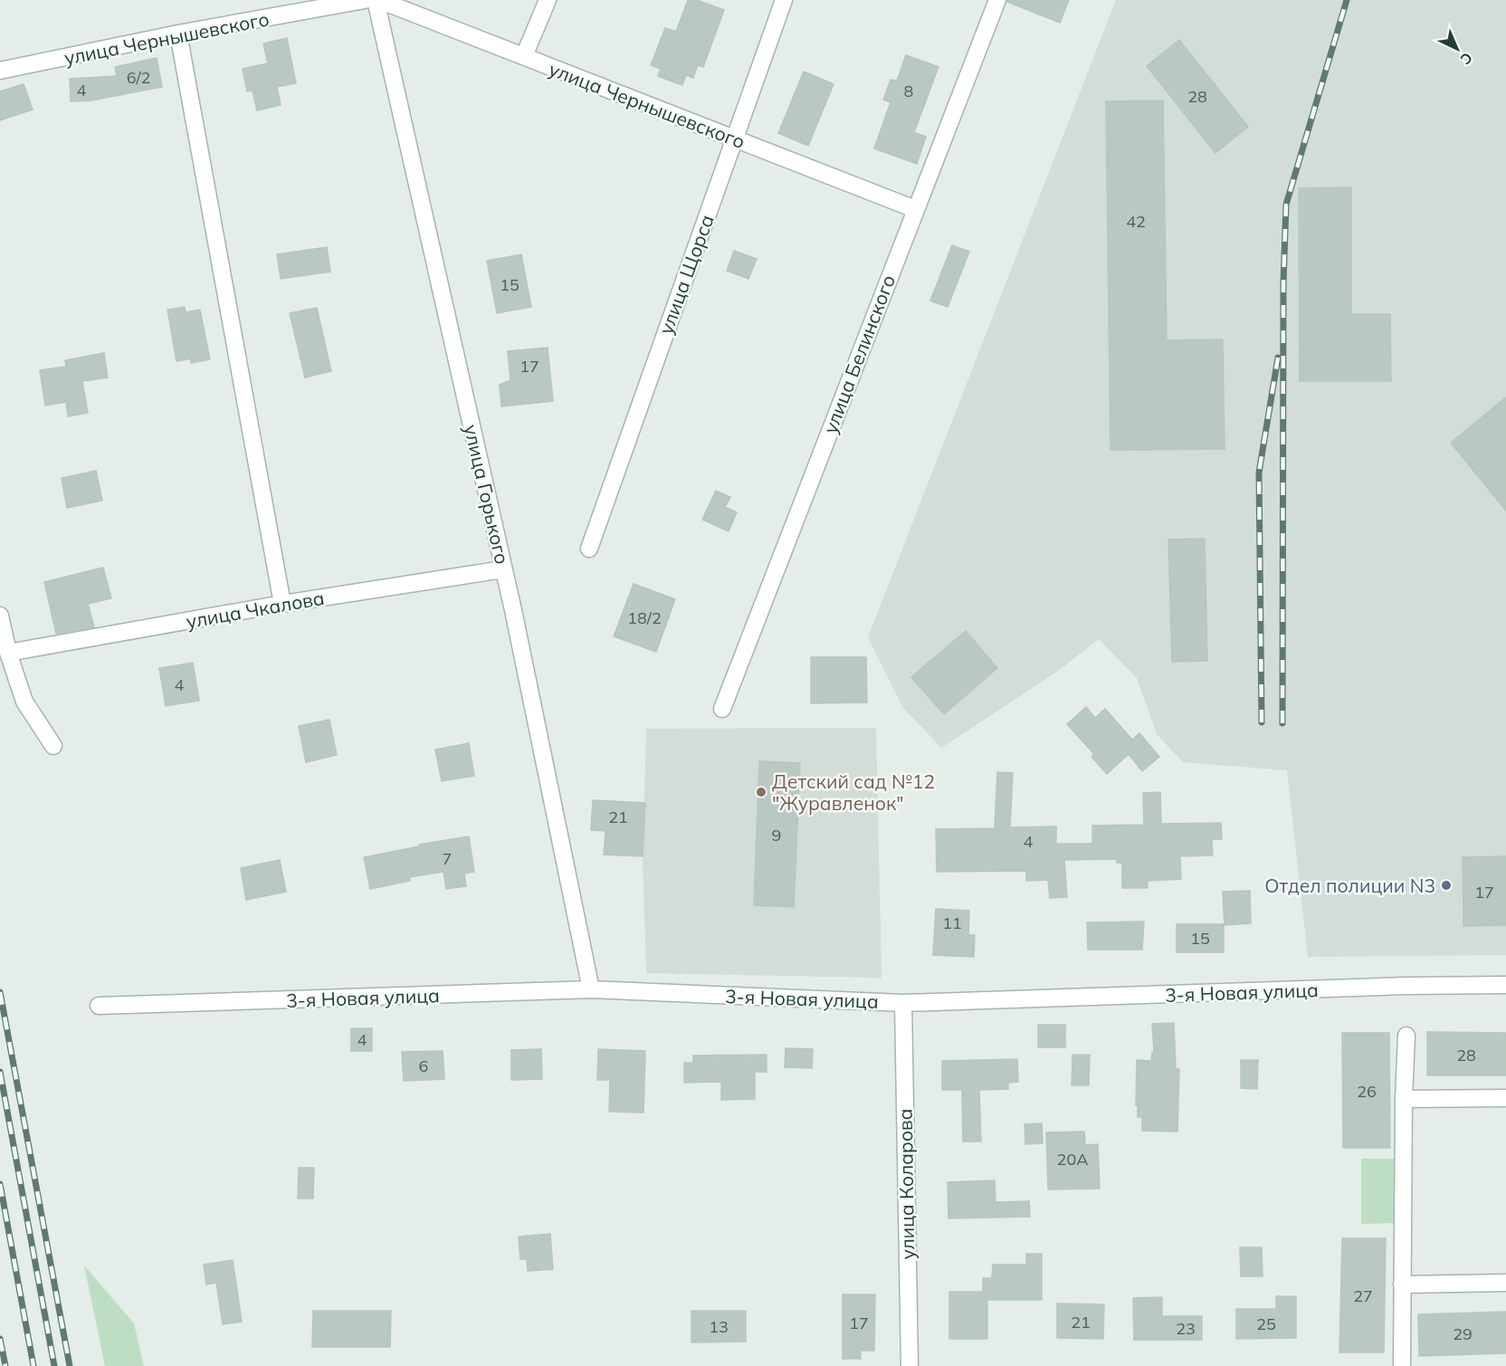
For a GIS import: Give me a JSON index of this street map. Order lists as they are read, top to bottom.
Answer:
{
  "streets": {
    "street": [
      "улица Чернышевского",
      "улица Щорса",
      "улица Белинского",
      "улица Горького",
      "улица Чкалова",
      "3-я Новая улица",
      "улица Коларова"
    ]
  },
  "crossings": [
    ["улица Чернышевского", "улица Щорса"],
    ["улица Чернышевского", "улица Белинского"],
    ["улица Горького", "улица Чкалова"],
    ["улица Горького", "3-я Новая улица"],
    ["3-я Новая улица", "улица Коларова"]
  ],
  "places": ["Детский сад №12 \"Журавленок\"", "Отдел полиции N3"],
  "house_numbers": [
    "6/2",
    "4",
    "8",
    "28",
    "42",
    "15",
    "17",
    "18/2",
    "4",
    "21",
    "9",
    "4",
    "7",
    "17",
    "11",
    "15",
    "4",
    "28",
    "6",
    "26",
    "20А",
    "27",
    "21",
    "17",
    "25",
    "13",
    "23",
    "29"
  ],
  "north": "bottom right"
}
